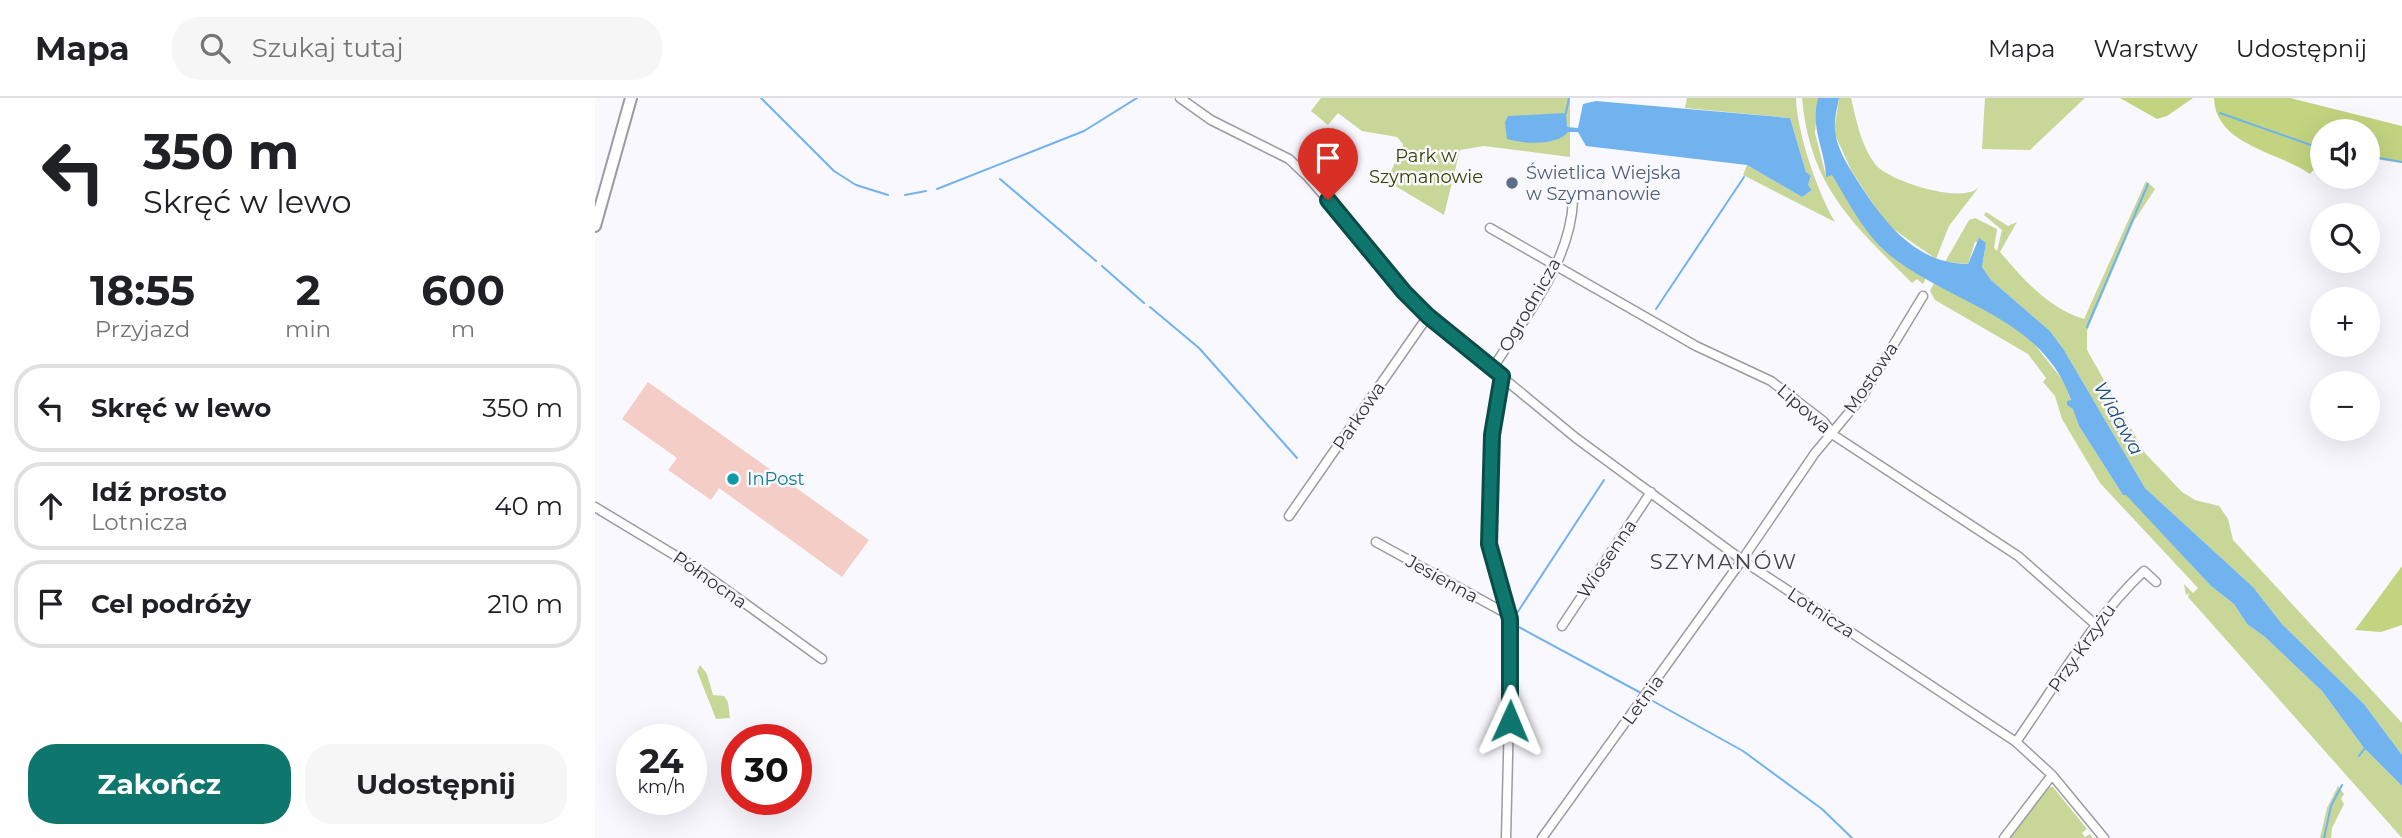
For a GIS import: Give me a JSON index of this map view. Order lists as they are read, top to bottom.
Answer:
{
  "streets": {
    "street": [
      "Ogrodnicza",
      "Mostowa",
      "Lipowa",
      "Parkowa",
      "Wiosenna",
      "Jesienna",
      "Północna",
      "Lotnicza",
      "Przy Krzyżu",
      "Letnia"
    ]
  },
  "crossings": [
    ["Ogrodnicza", "Lipowa"],
    ["Ogrodnicza", "Jesienna"],
    ["Ogrodnicza", "Lotnicza"],
    ["Mostowa", "Lipowa"],
    ["Mostowa", "Lotnicza"],
    ["Mostowa", "Letnia"],
    ["Lipowa", "Przy Krzyżu"],
    ["Parkowa", "Lotnicza"],
    ["Wiosenna", "Lotnicza"],
    ["Lotnicza", "Przy Krzyżu"],
    ["Lotnicza", "Letnia"]
  ],
  "districts": ["SZYMANÓW"],
  "water": ["Widawa"],
  "parks": ["Park w Szymanowie"],
  "places": ["Świetlica Wiejska w Szymanowie", "InPost"],
  "page": {
    "header": "Mapa",
    "search": "Szukaj tutaj",
    "nav": ["Mapa", "Warstwy", "Udostępnij"],
    "turn": ["350 m", "Skręć w lewo"],
    "map_buttons": ["+", "−"],
    "eta": [
      "18:55",
      "Przyjazd",
      "2",
      "min",
      "600",
      "m"
    ],
    "list": [
      {
        "name": "Skręć w lewo",
        "value": "350 m"
      },
      {
        "name": "Idź prosto",
        "note": "Lotnicza",
        "value": "40 m"
      },
      {
        "name": "Cel podróży",
        "value": "210 m"
      }
    ],
    "speed": "24 km/h",
    "limit": "30",
    "buttons": ["Zakończ", "Udostępnij"]
  }
}
